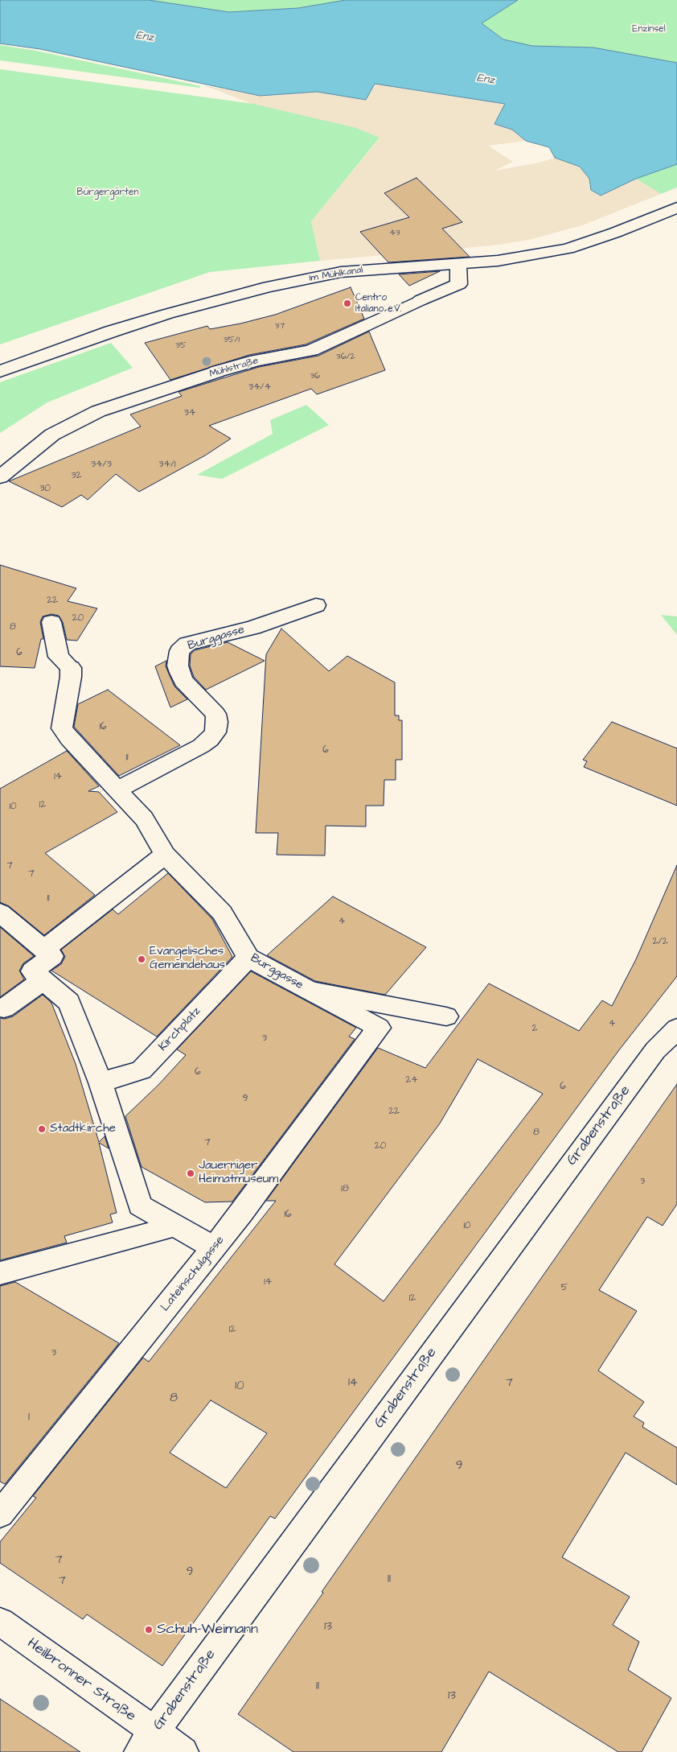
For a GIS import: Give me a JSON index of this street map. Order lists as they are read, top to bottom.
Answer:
{
  "streets": {
    "street": [
      "Im Mühlkanal",
      "Mühlstraße",
      "Burggasse",
      "Kirchplatz",
      "Grabenstraße",
      "Lateinschulgasse",
      "Heilbronner Straße"
    ]
  },
  "crossings": [
    ["Im Mühlkanal", "Mühlstraße"],
    ["Burggasse", "Kirchplatz"],
    ["Burggasse", "Lateinschulgasse"],
    ["Grabenstraße", "Heilbronner Straße"]
  ],
  "water": ["Enz"],
  "parks": ["Enzinsel", "Bürgergärten"],
  "places": [
    "Centro Italiano e.V.",
    "Evangelisches Gemeindehaus",
    "Stadtkirche",
    "Jauerniger Heimatmuseum",
    "Schuh-Weimann"
  ],
  "house_numbers": [
    "43",
    "37",
    "35/1",
    "35",
    "36/2",
    "36",
    "34/4",
    "34",
    "34/3",
    "34/1",
    "32",
    "30",
    "22",
    "20",
    "8",
    "6",
    "16",
    "6",
    "11",
    "14",
    "12",
    "10",
    "7",
    "7",
    "11",
    "4",
    "2/2",
    "4",
    "2",
    "3",
    "6",
    "24",
    "6",
    "9",
    "22",
    "8",
    "7",
    "20",
    "3",
    "18",
    "16",
    "10",
    "14",
    "5",
    "12",
    "12",
    "3",
    "14",
    "7",
    "10",
    "8",
    "1",
    "9",
    "7",
    "9",
    "11",
    "7",
    "13",
    "11",
    "13"
  ]
}
